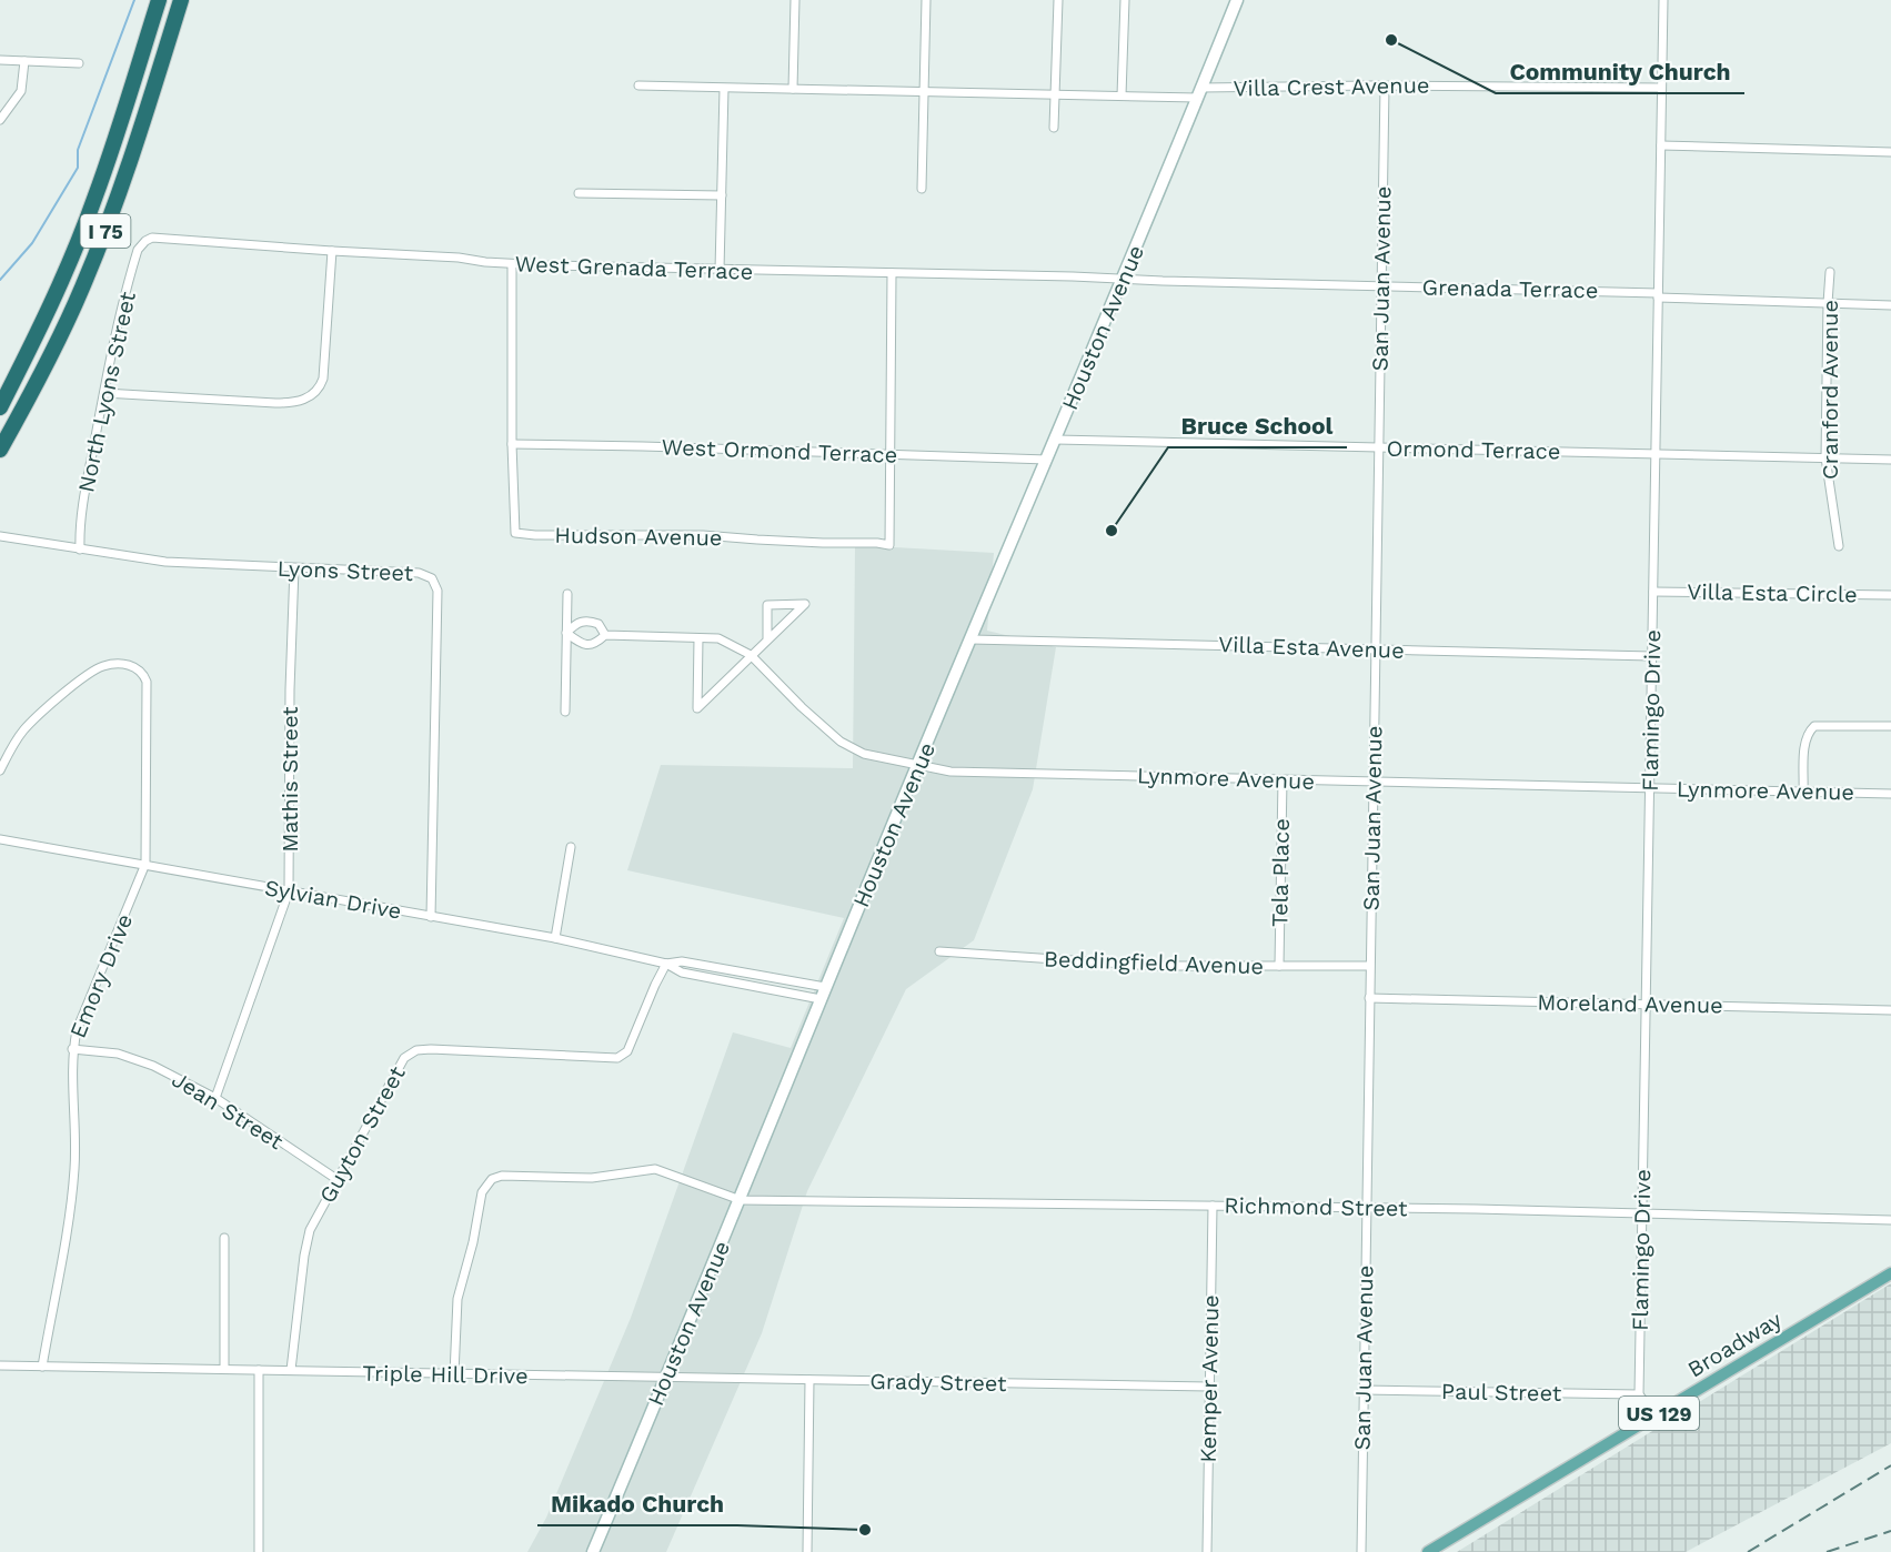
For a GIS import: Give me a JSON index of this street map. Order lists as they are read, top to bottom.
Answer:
{
  "streets": {
    "highway": ["I 75"],
    "main road": ["Broadway", "US 129"],
    "street": [
      "Villa Crest Avenue",
      "West Grenada Terrace",
      "San Juan Avenue",
      "Grenada Terrace",
      "Houston Avenue",
      "Cranford Avenue",
      "North Lyons Street",
      "Ormond Terrace",
      "West Ormond Terrace",
      "Hudson Avenue",
      "Lyons Street",
      "Villa Esta Circle",
      "Villa Esta Avenue",
      "Flamingo Drive",
      "Lynmore Avenue",
      "Mathis Street",
      "Tela Place",
      "Sylvian Drive",
      "Beddingfield Avenue",
      "Emory Drive",
      "Moreland Avenue",
      "Jean Street",
      "Guyton Street",
      "Richmond Street",
      "Triple Hill Drive",
      "Kemper Avenue",
      "Grady Street",
      "Paul Street"
    ]
  },
  "crossings": [
    ["Villa Crest Avenue", "San Juan Avenue"],
    ["Villa Crest Avenue", "Houston Avenue"],
    ["Villa Crest Avenue", "Flamingo Drive"],
    ["West Grenada Terrace", "Grenada Terrace"],
    ["West Grenada Terrace", "Houston Avenue"],
    ["West Grenada Terrace", "North Lyons Street"],
    ["San Juan Avenue", "Grenada Terrace"],
    ["San Juan Avenue", "Ormond Terrace"],
    ["San Juan Avenue", "Villa Esta Avenue"],
    ["San Juan Avenue", "Lynmore Avenue"],
    ["San Juan Avenue", "Beddingfield Avenue"],
    ["San Juan Avenue", "Moreland Avenue"],
    ["San Juan Avenue", "Richmond Street"],
    ["San Juan Avenue", "Paul Street"],
    ["Grenada Terrace", "Houston Avenue"],
    ["Grenada Terrace", "Cranford Avenue"],
    ["Grenada Terrace", "Flamingo Drive"],
    ["Houston Avenue", "Ormond Terrace"],
    ["Houston Avenue", "West Ormond Terrace"],
    ["Houston Avenue", "Villa Esta Avenue"],
    ["Houston Avenue", "Lynmore Avenue"],
    ["Houston Avenue", "Sylvian Drive"],
    ["Houston Avenue", "Richmond Street"],
    ["Houston Avenue", "Triple Hill Drive"],
    ["Houston Avenue", "Grady Street"],
    ["Cranford Avenue", "Ormond Terrace"],
    ["North Lyons Street", "Lyons Street"],
    ["Ormond Terrace", "Flamingo Drive"],
    ["West Ormond Terrace", "Hudson Avenue"],
    ["Lyons Street", "Mathis Street"],
    ["Lyons Street", "Sylvian Drive"],
    ["Villa Esta Circle", "Flamingo Drive"],
    ["Villa Esta Avenue", "Flamingo Drive"],
    ["Flamingo Drive", "Lynmore Avenue"],
    ["Flamingo Drive", "Moreland Avenue"],
    ["Flamingo Drive", "Richmond Street"],
    ["Flamingo Drive", "Paul Street"],
    ["Lynmore Avenue", "Tela Place"],
    ["Mathis Street", "Sylvian Drive"],
    ["Mathis Street", "Jean Street"],
    ["Tela Place", "Beddingfield Avenue"],
    ["Sylvian Drive", "Emory Drive"],
    ["Sylvian Drive", "Guyton Street"],
    ["Emory Drive", "Jean Street"],
    ["Emory Drive", "Triple Hill Drive"],
    ["Jean Street", "Guyton Street"],
    ["Guyton Street", "Triple Hill Drive"],
    ["Richmond Street", "Triple Hill Drive"],
    ["Richmond Street", "Kemper Avenue"],
    ["Triple Hill Drive", "Grady Street"],
    ["Kemper Avenue", "Grady Street"]
  ],
  "places": ["Community Church", "Bruce School", "Mikado Church"]
}
